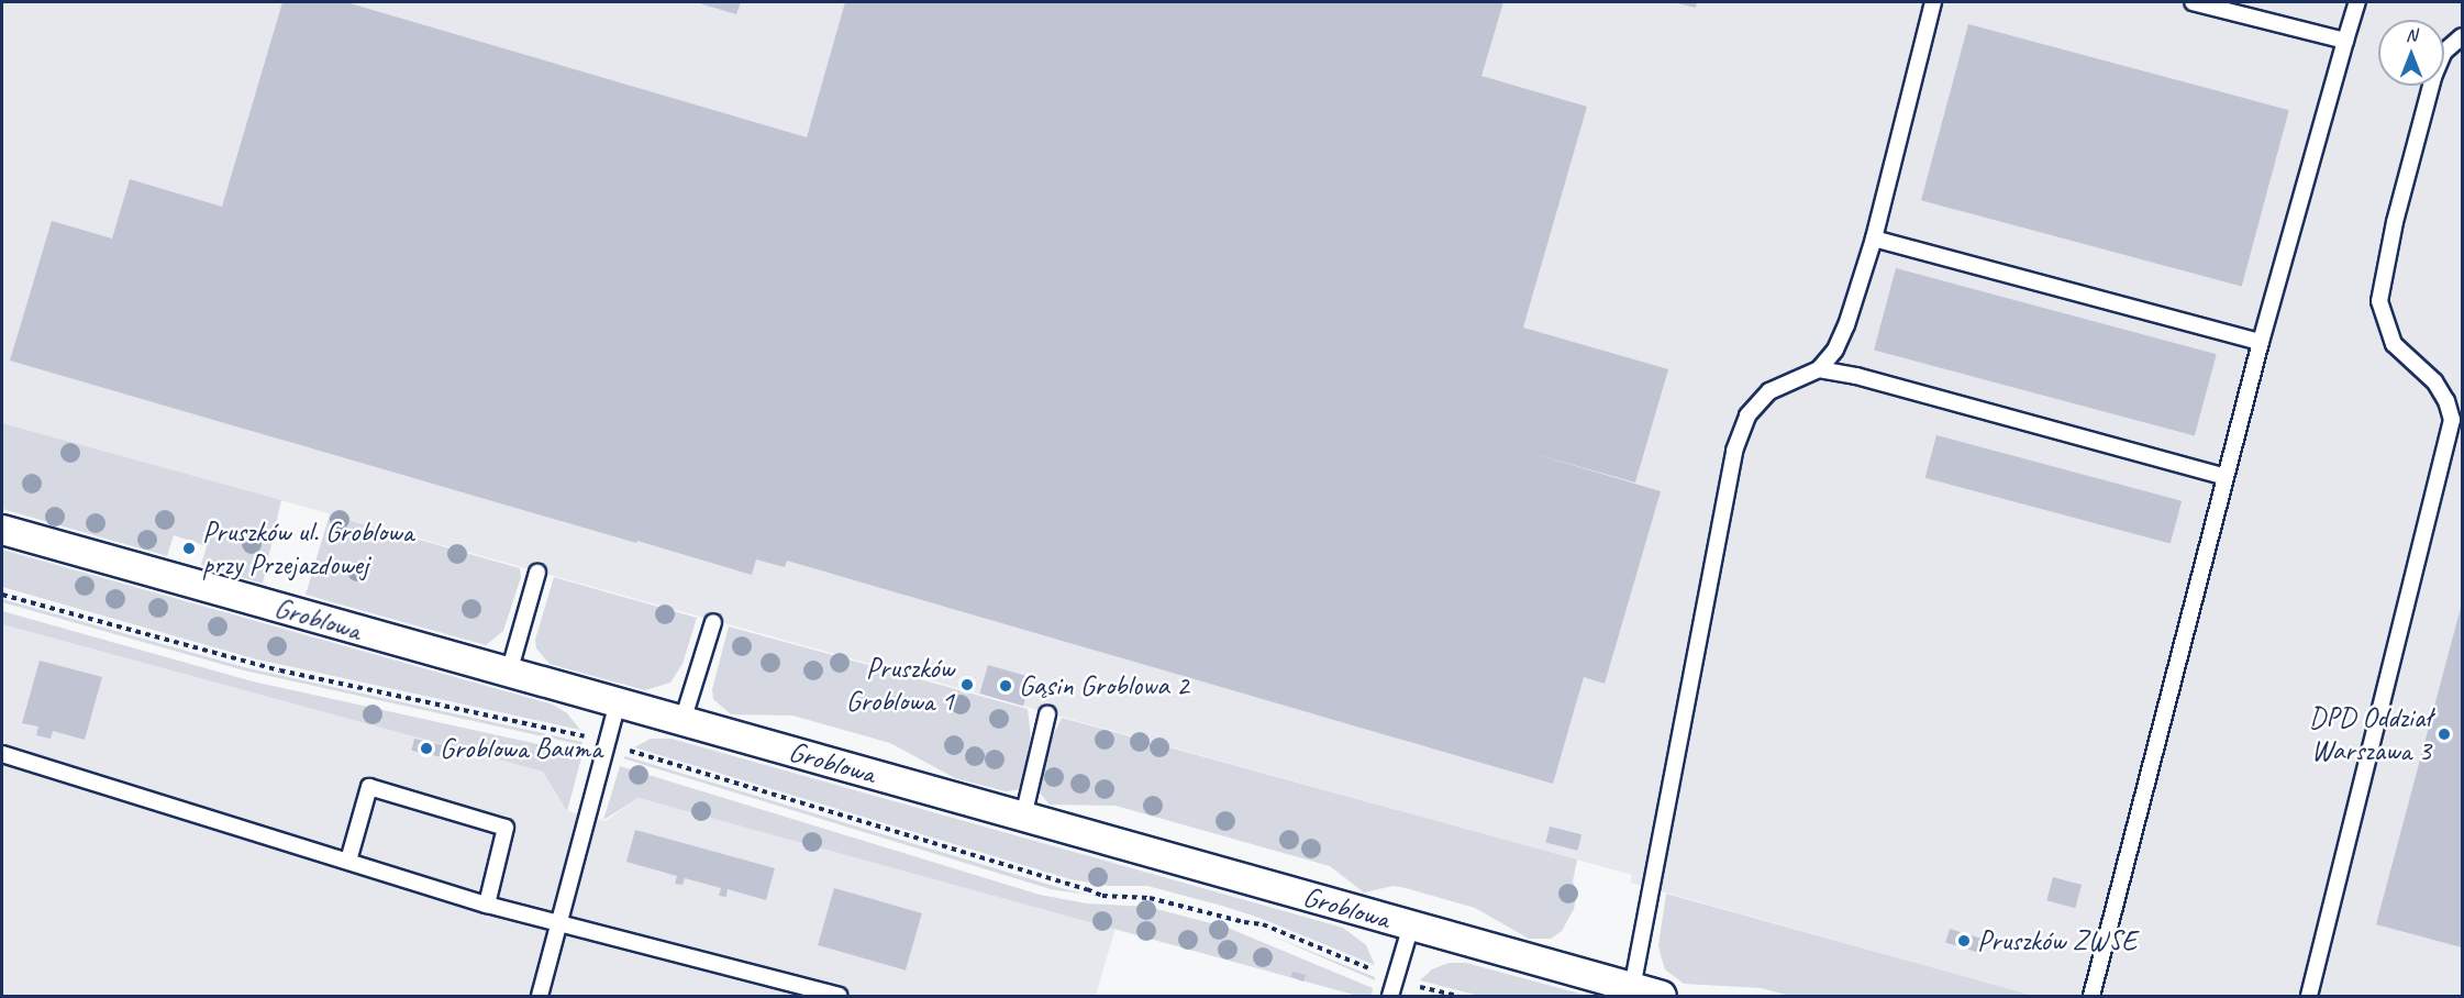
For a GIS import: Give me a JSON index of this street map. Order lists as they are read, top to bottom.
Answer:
{
  "streets": {
    "street": ["Groblowa"]
  },
  "places": [
    "Pruszków ul. Groblowa przy Przejazdowej",
    "Pruszków Groblowa 1",
    "Gąsin Groblowa 2",
    "DPD Oddział Warszawa 3",
    "Groblowa Bauma",
    "Pruszków ZWSE"
  ],
  "north": "top"
}
